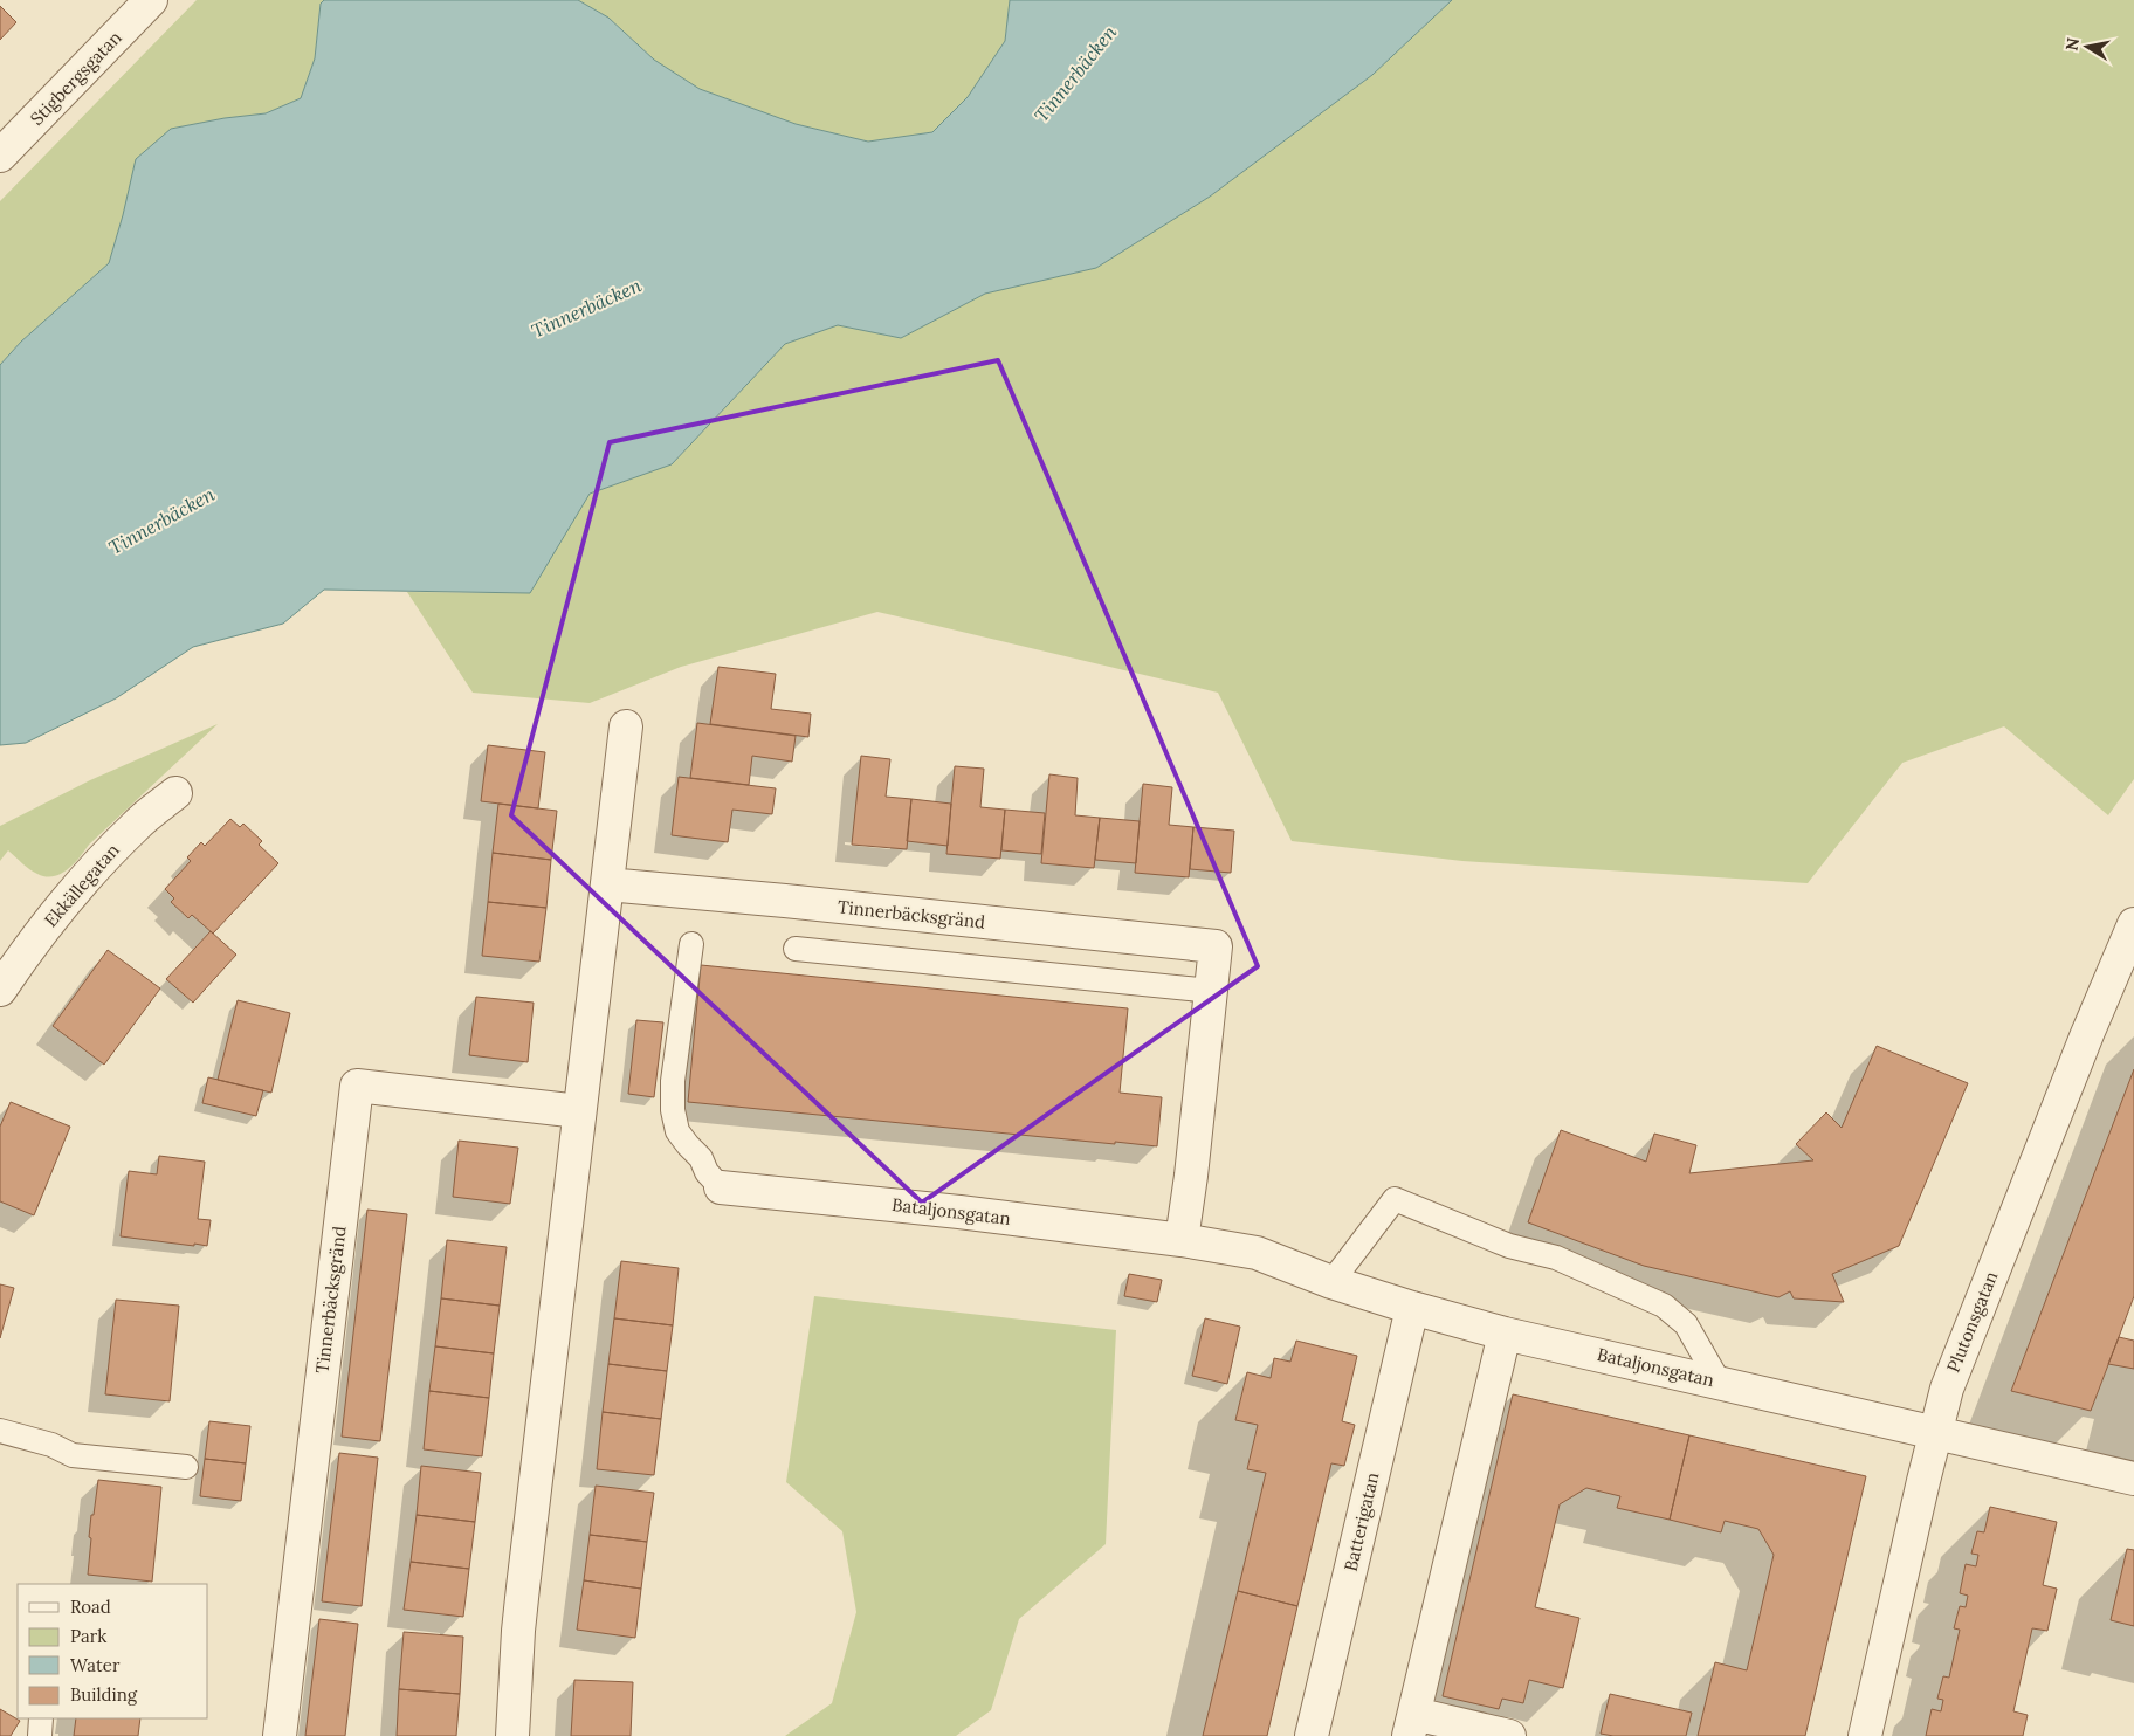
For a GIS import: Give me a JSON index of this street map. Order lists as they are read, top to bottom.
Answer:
{
  "streets": {
    "street": [
      "Stigbergsgatan",
      "Ekkällegatan",
      "Tinnerbäcksgränd",
      "Bataljonsgatan",
      "Plutonsgatan",
      "Batterigatan"
    ]
  },
  "crossings": [
    ["Bataljonsgatan", "Plutonsgatan"],
    ["Bataljonsgatan", "Batterigatan"]
  ],
  "water": ["Tinnerbäcken"],
  "legend": [
    "Road",
    "Park",
    "Water",
    "Building"
  ],
  "north": "left"
}
